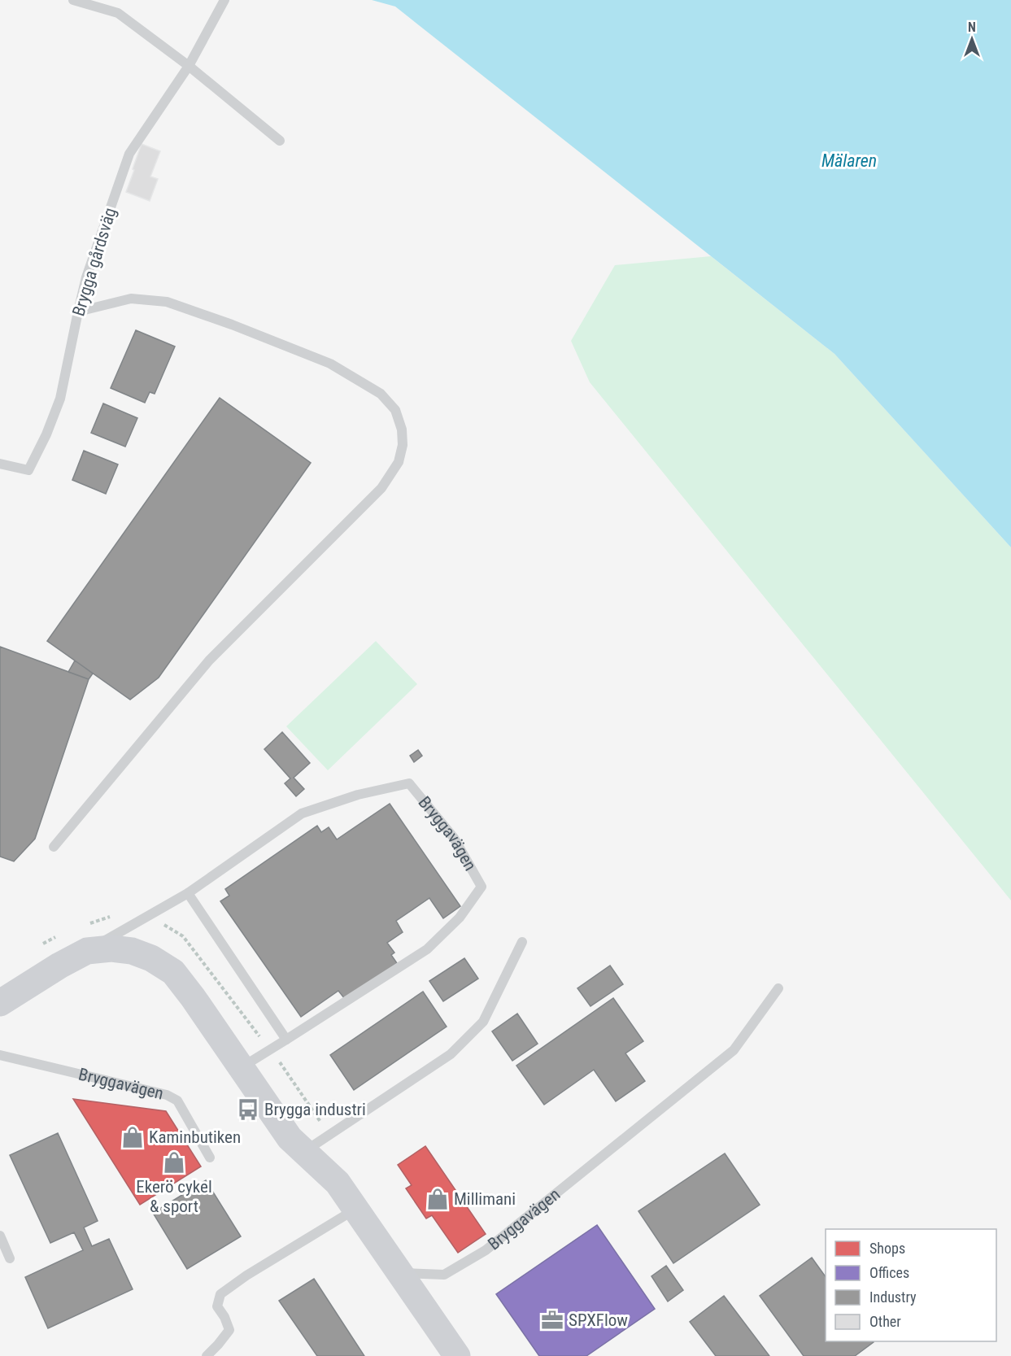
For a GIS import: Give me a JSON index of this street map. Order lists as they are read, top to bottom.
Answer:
{
  "streets": {
    "main road": ["Bryggavägen"],
    "lane": ["Brygga gårdsväg"]
  },
  "water": ["Mälaren"],
  "places": {
    "bus stop": ["Brygga industri"],
    "shop": ["Kaminbutiken", "Ekerö cykel & sport", "Millimani"],
    "office": ["SPXFlow"]
  },
  "legend": [
    "Shops",
    "Offices",
    "Industry",
    "Other"
  ],
  "north": "top"
}
